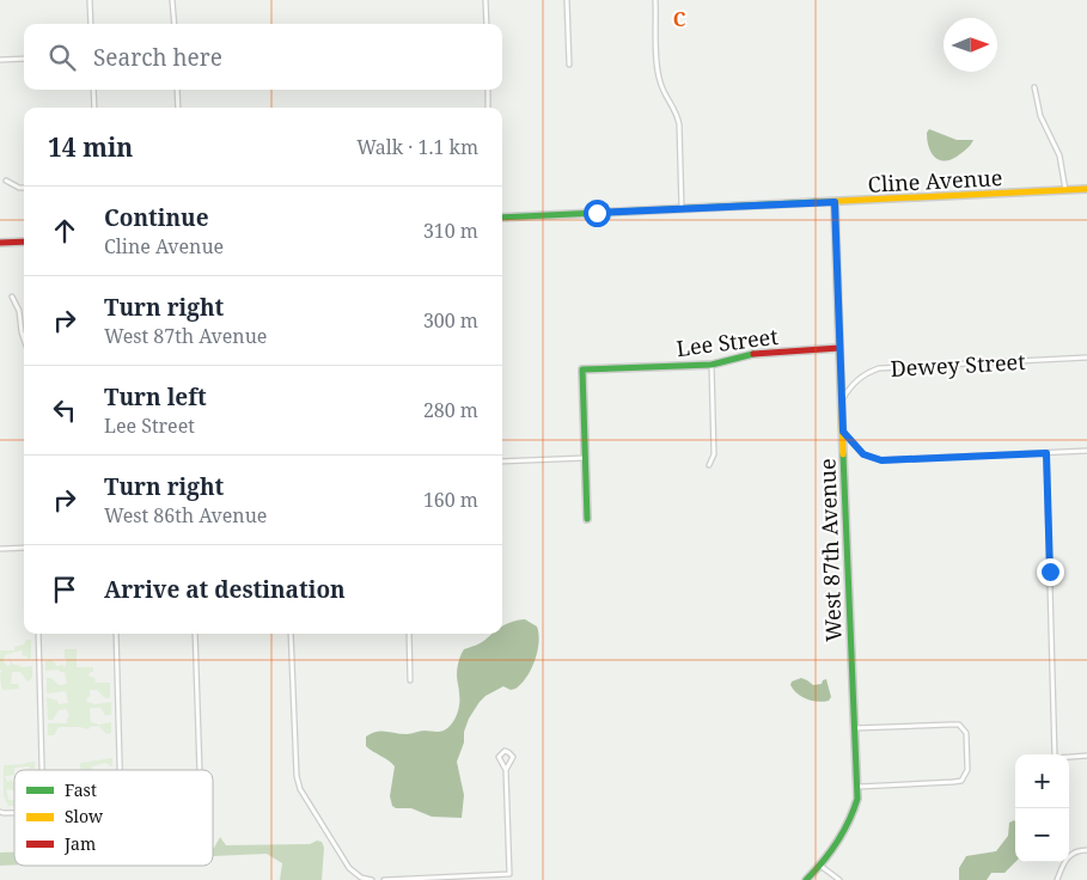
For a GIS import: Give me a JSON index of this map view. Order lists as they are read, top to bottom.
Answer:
{
  "streets": {
    "street": [
      "Cline Avenue",
      "Lee Street",
      "Dewey Street",
      "West 87th Avenue"
    ]
  },
  "crossings": [
    ["Cline Avenue", "West 87th Avenue"],
    ["Lee Street", "West 87th Avenue"],
    ["Dewey Street", "West 87th Avenue"]
  ],
  "legend": ["Fast", "Slow", "Jam"],
  "north": "right",
  "page": {
    "search": "Search here",
    "heading": ["14 min", "Walk · 1.1 km"],
    "list": [
      ["Continue", "Cline Avenue", "310 m"],
      ["Turn right", "West 87th Avenue", "300 m"],
      ["Turn left", "Lee Street", "280 m"],
      ["Turn right", "West 86th Avenue", "160 m"],
      "Arrive at destination"
    ],
    "map_buttons": ["+", "−"]
  },
  "grid": {
    "columns": ["C"]
  }
}
